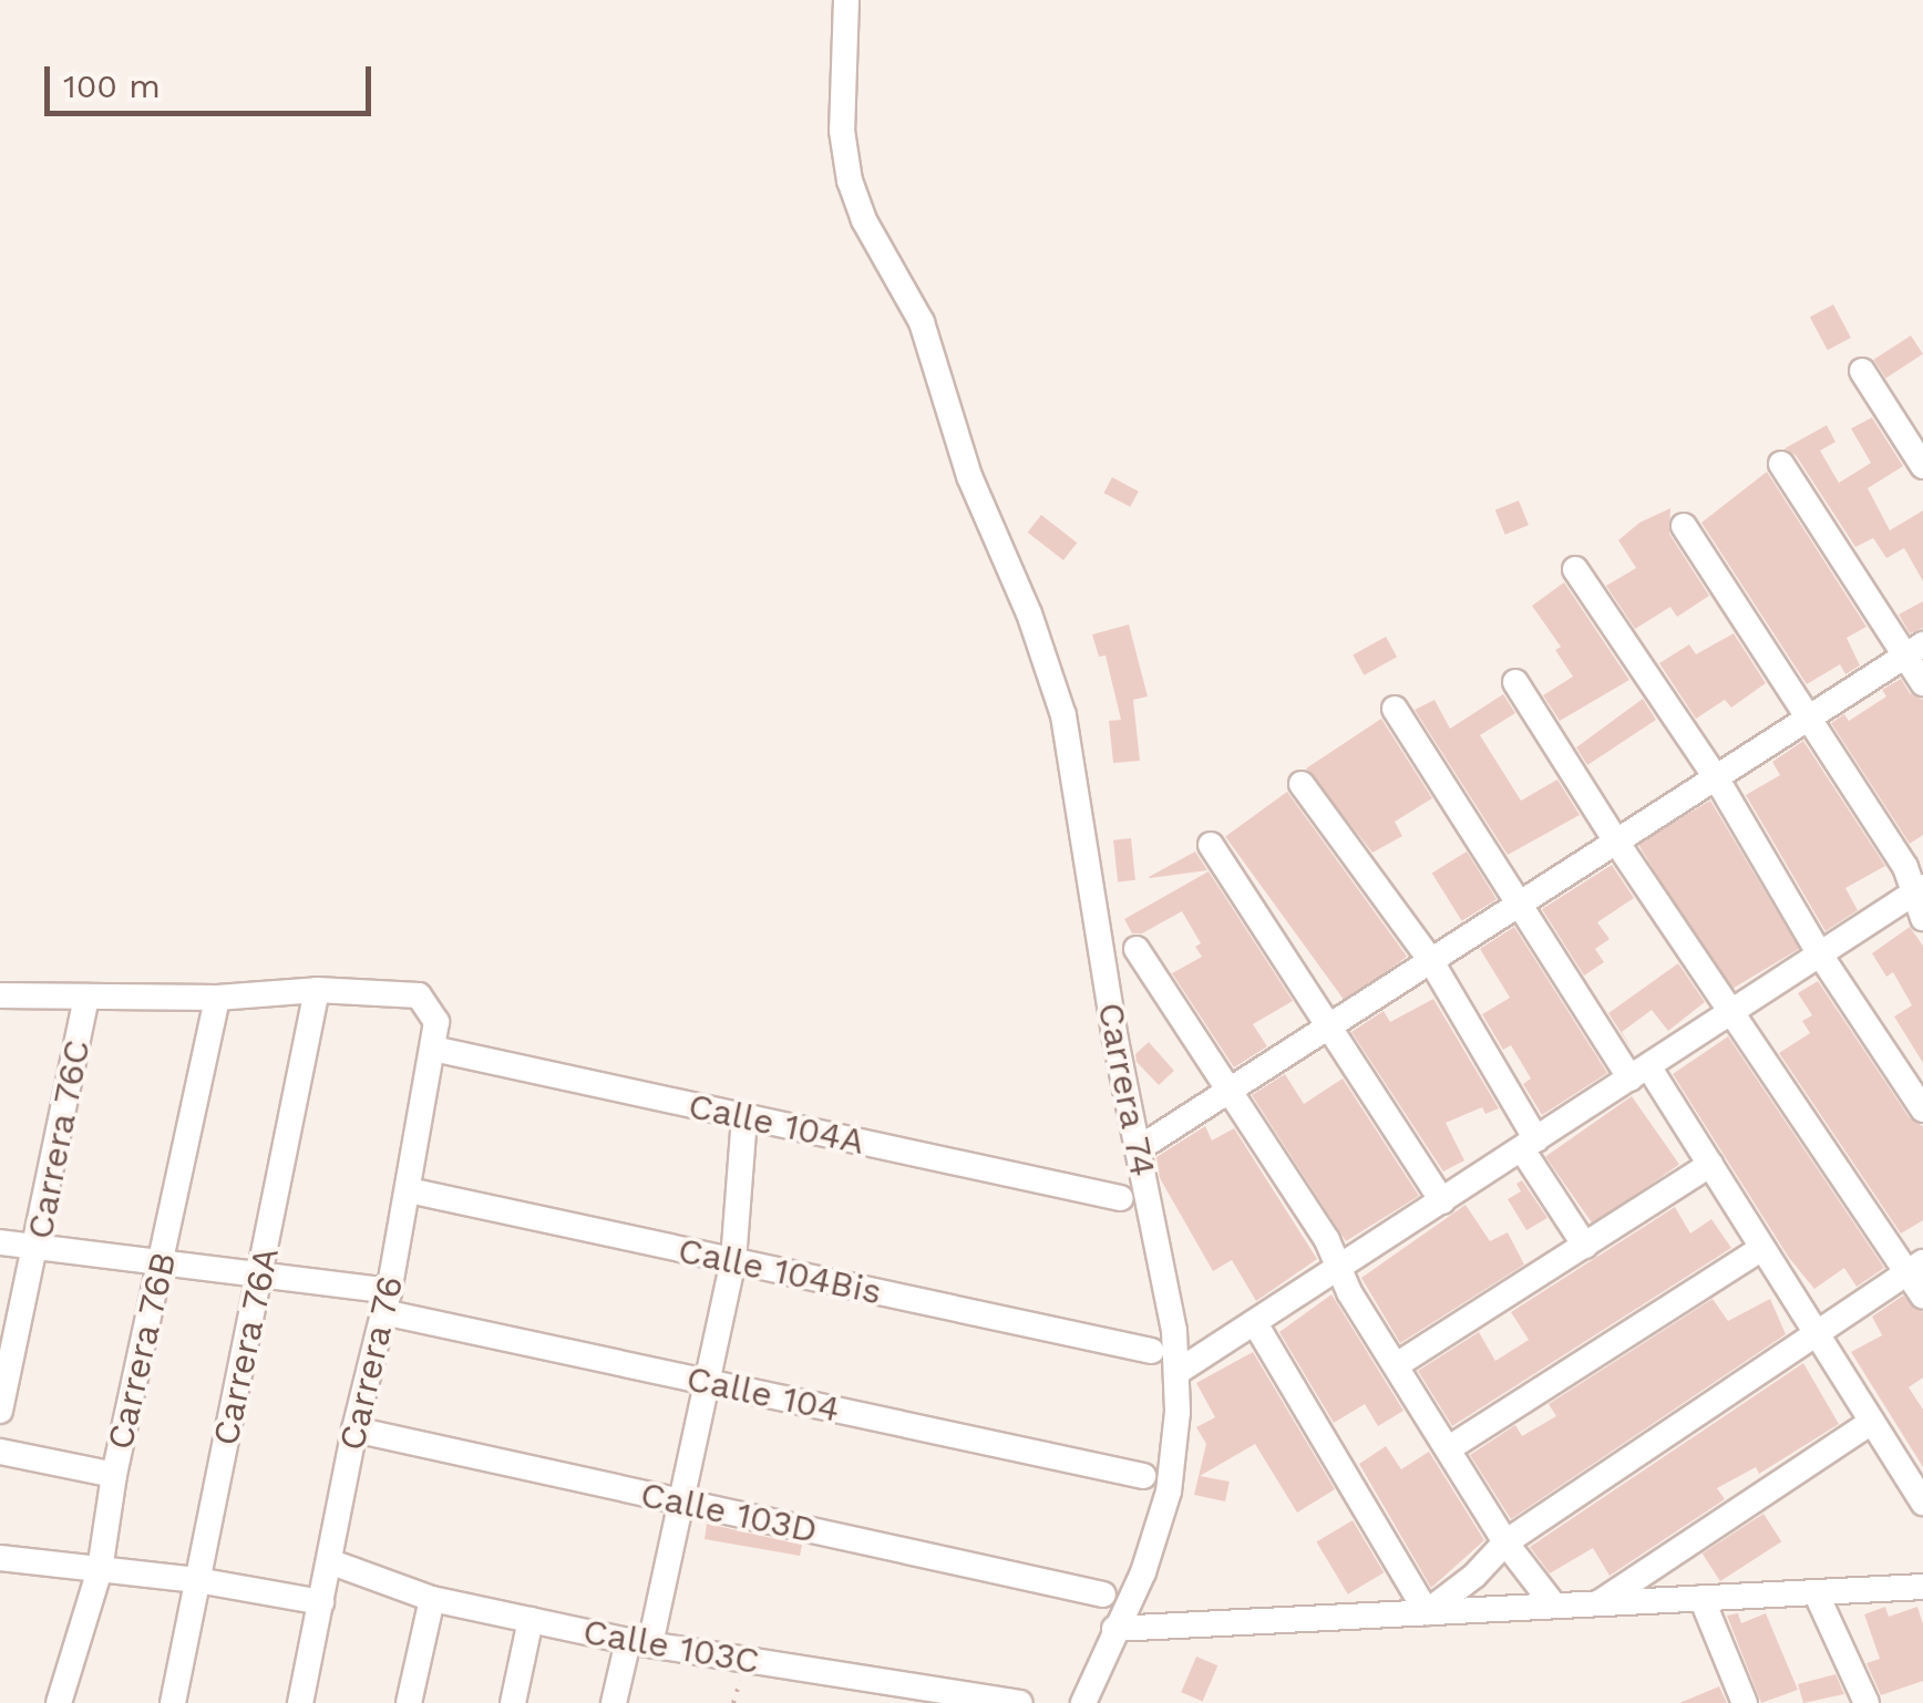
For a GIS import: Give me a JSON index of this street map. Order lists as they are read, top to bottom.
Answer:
{
  "streets": {
    "street": [
      "Carrera 74",
      "Calle 104A",
      "Carrera 76C",
      "Calle 104Bis",
      "Carrera 76A",
      "Carrera 76B",
      "Carrera 76",
      "Calle 104",
      "Calle 103D",
      "Calle 103C"
    ]
  },
  "crossings": [
    ["Calle 104A", "Carrera 76"],
    ["Carrera 76C", "Calle 104"],
    ["Calle 104Bis", "Carrera 76"],
    ["Carrera 76A", "Carrera 76"],
    ["Carrera 76A", "Calle 104"],
    ["Carrera 76B", "Calle 104"],
    ["Carrera 76", "Calle 104"],
    ["Carrera 76", "Calle 103D"],
    ["Carrera 76", "Calle 103C"]
  ],
  "scale_bar": "100 m"
}
